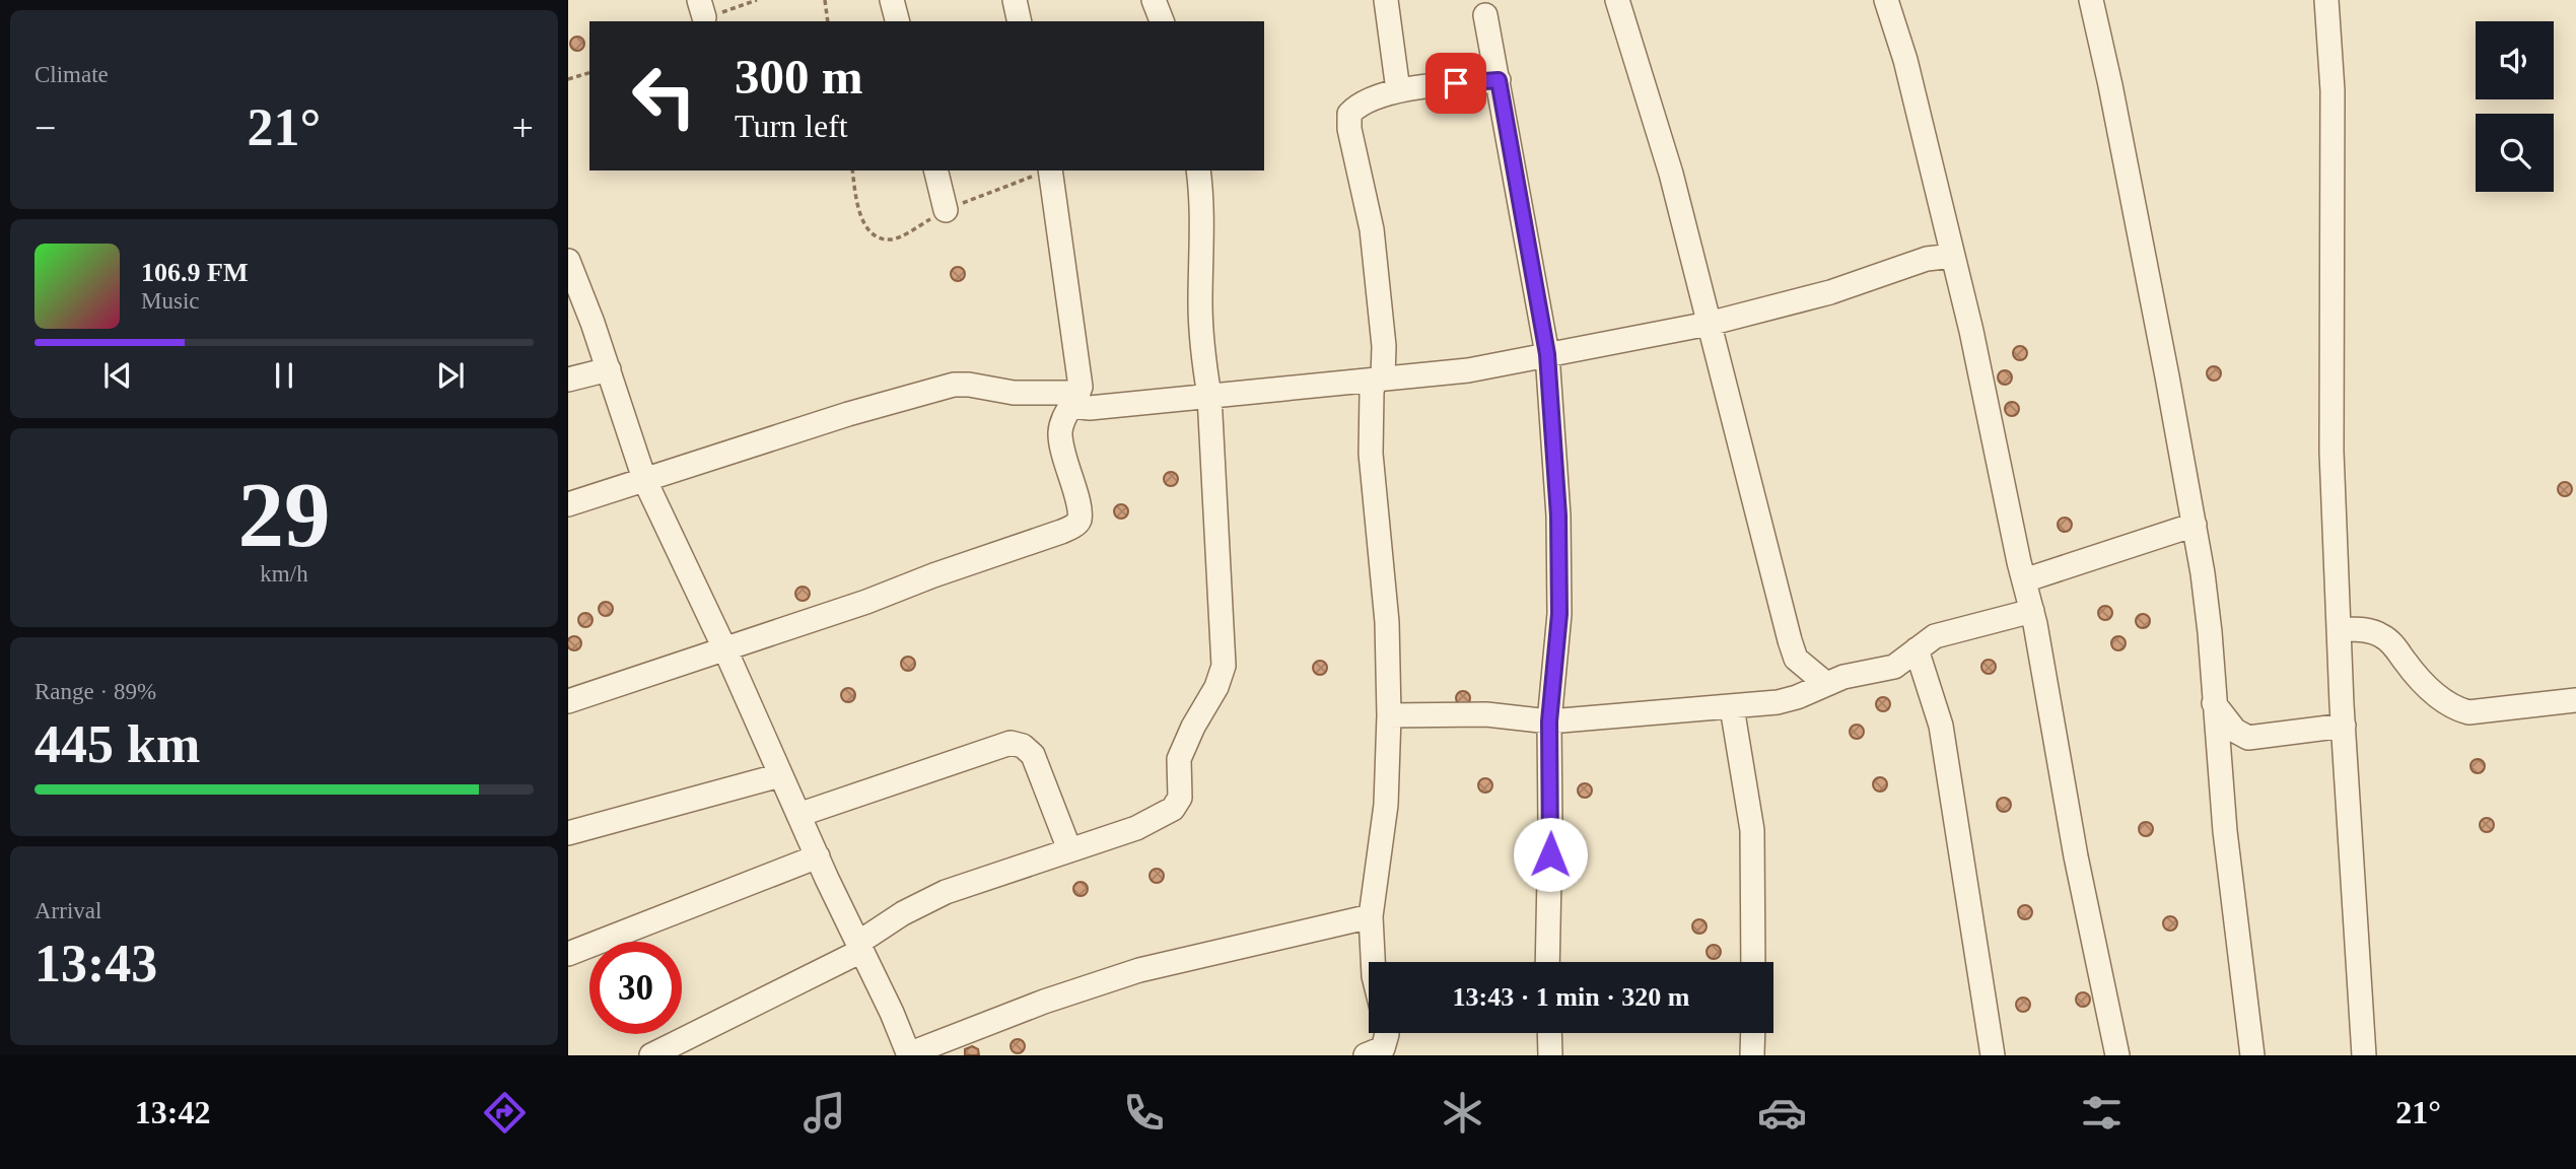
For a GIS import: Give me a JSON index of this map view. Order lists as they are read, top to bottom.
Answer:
{
  "page": {
    "tile": [
      "Climate",
      ["29", "km/h"],
      ["Range · 89%", "445 km"],
      ["Arrival", "13:43"]
    ],
    "turn": ["300 m", "Turn left"],
    "heat": ["−", "21°", "+"],
    "song": ["106.9 FM", "Music"],
    "limit": "30",
    "trip": "13:43 · 1 min · 320 m",
    "tabs": ["13:42", "21°"]
  }
}
